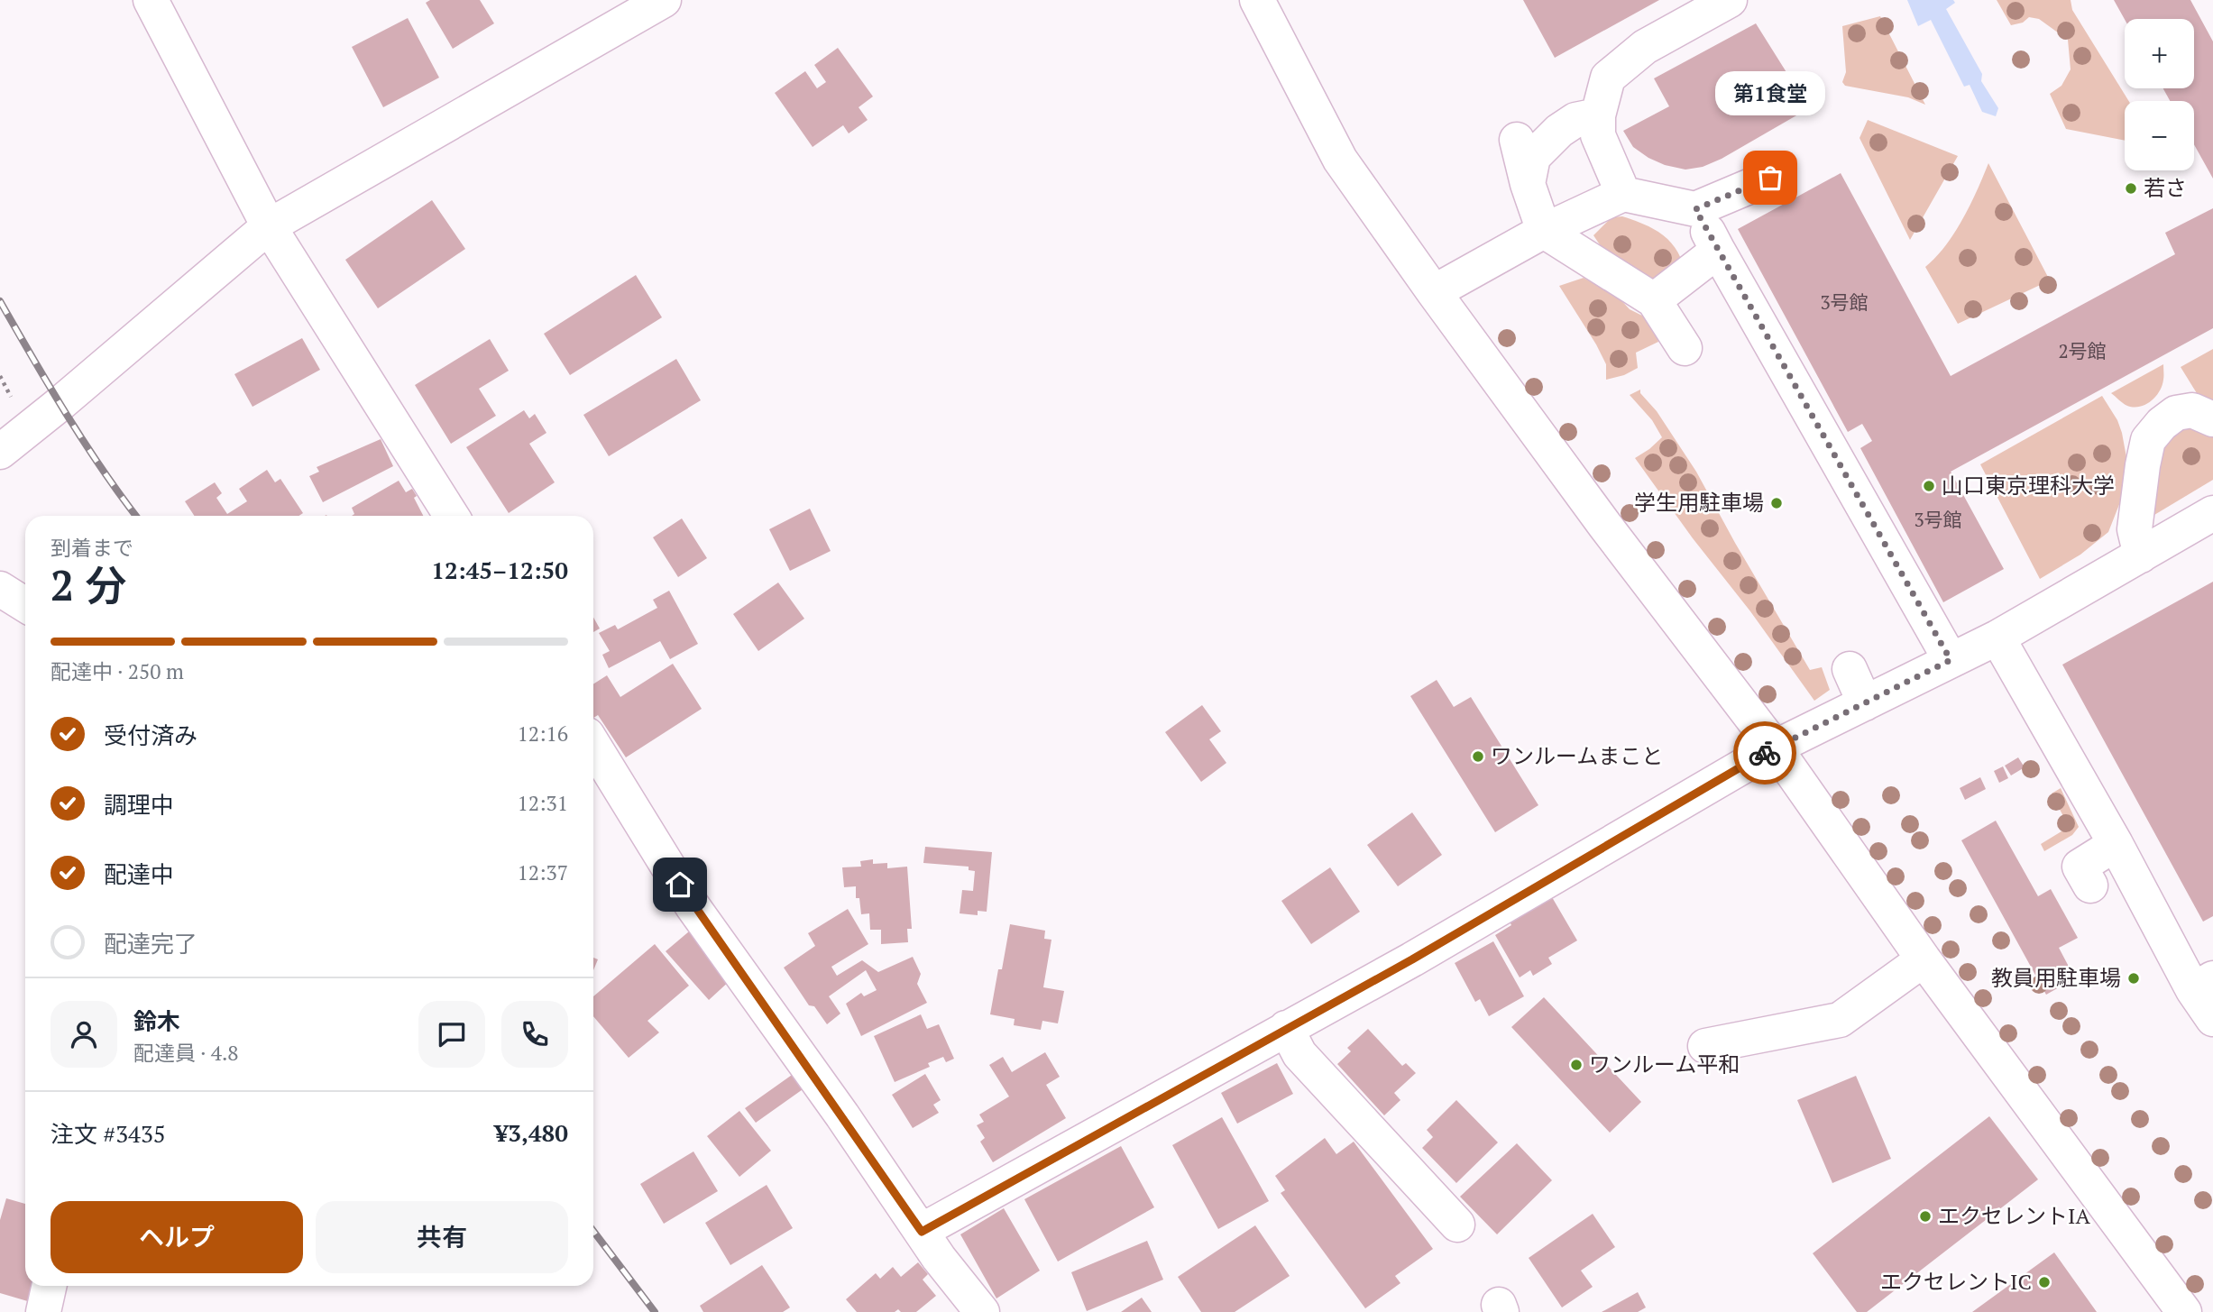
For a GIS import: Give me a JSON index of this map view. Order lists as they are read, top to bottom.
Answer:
{
  "places": [
    "第1食堂",
    "若さ",
    "山口東京理科大学",
    "学生用駐車場",
    "ワンルームまこと",
    "教員用駐車場",
    "ワンルーム平和",
    "エクセレントIA",
    "エクセレントIC"
  ],
  "house_numbers": ["3号館", "2号館", "3号館"],
  "page": {
    "map_buttons": ["+", "−"],
    "bubble": "第1食堂",
    "heading": ["2 分", "到着まで", "12:45–12:50"],
    "panel": [
      "鈴木",
      "配達員 · 4.8",
      "注文 #3435",
      "¥3,480"
    ],
    "bar": "配達中 · 250 m",
    "list": [
      ["受付済み", "12:16"],
      ["調理中", "12:31"],
      ["配達中", "12:37"],
      "配達完了"
    ],
    "buttons": ["ヘルプ", "共有"]
  }
}
